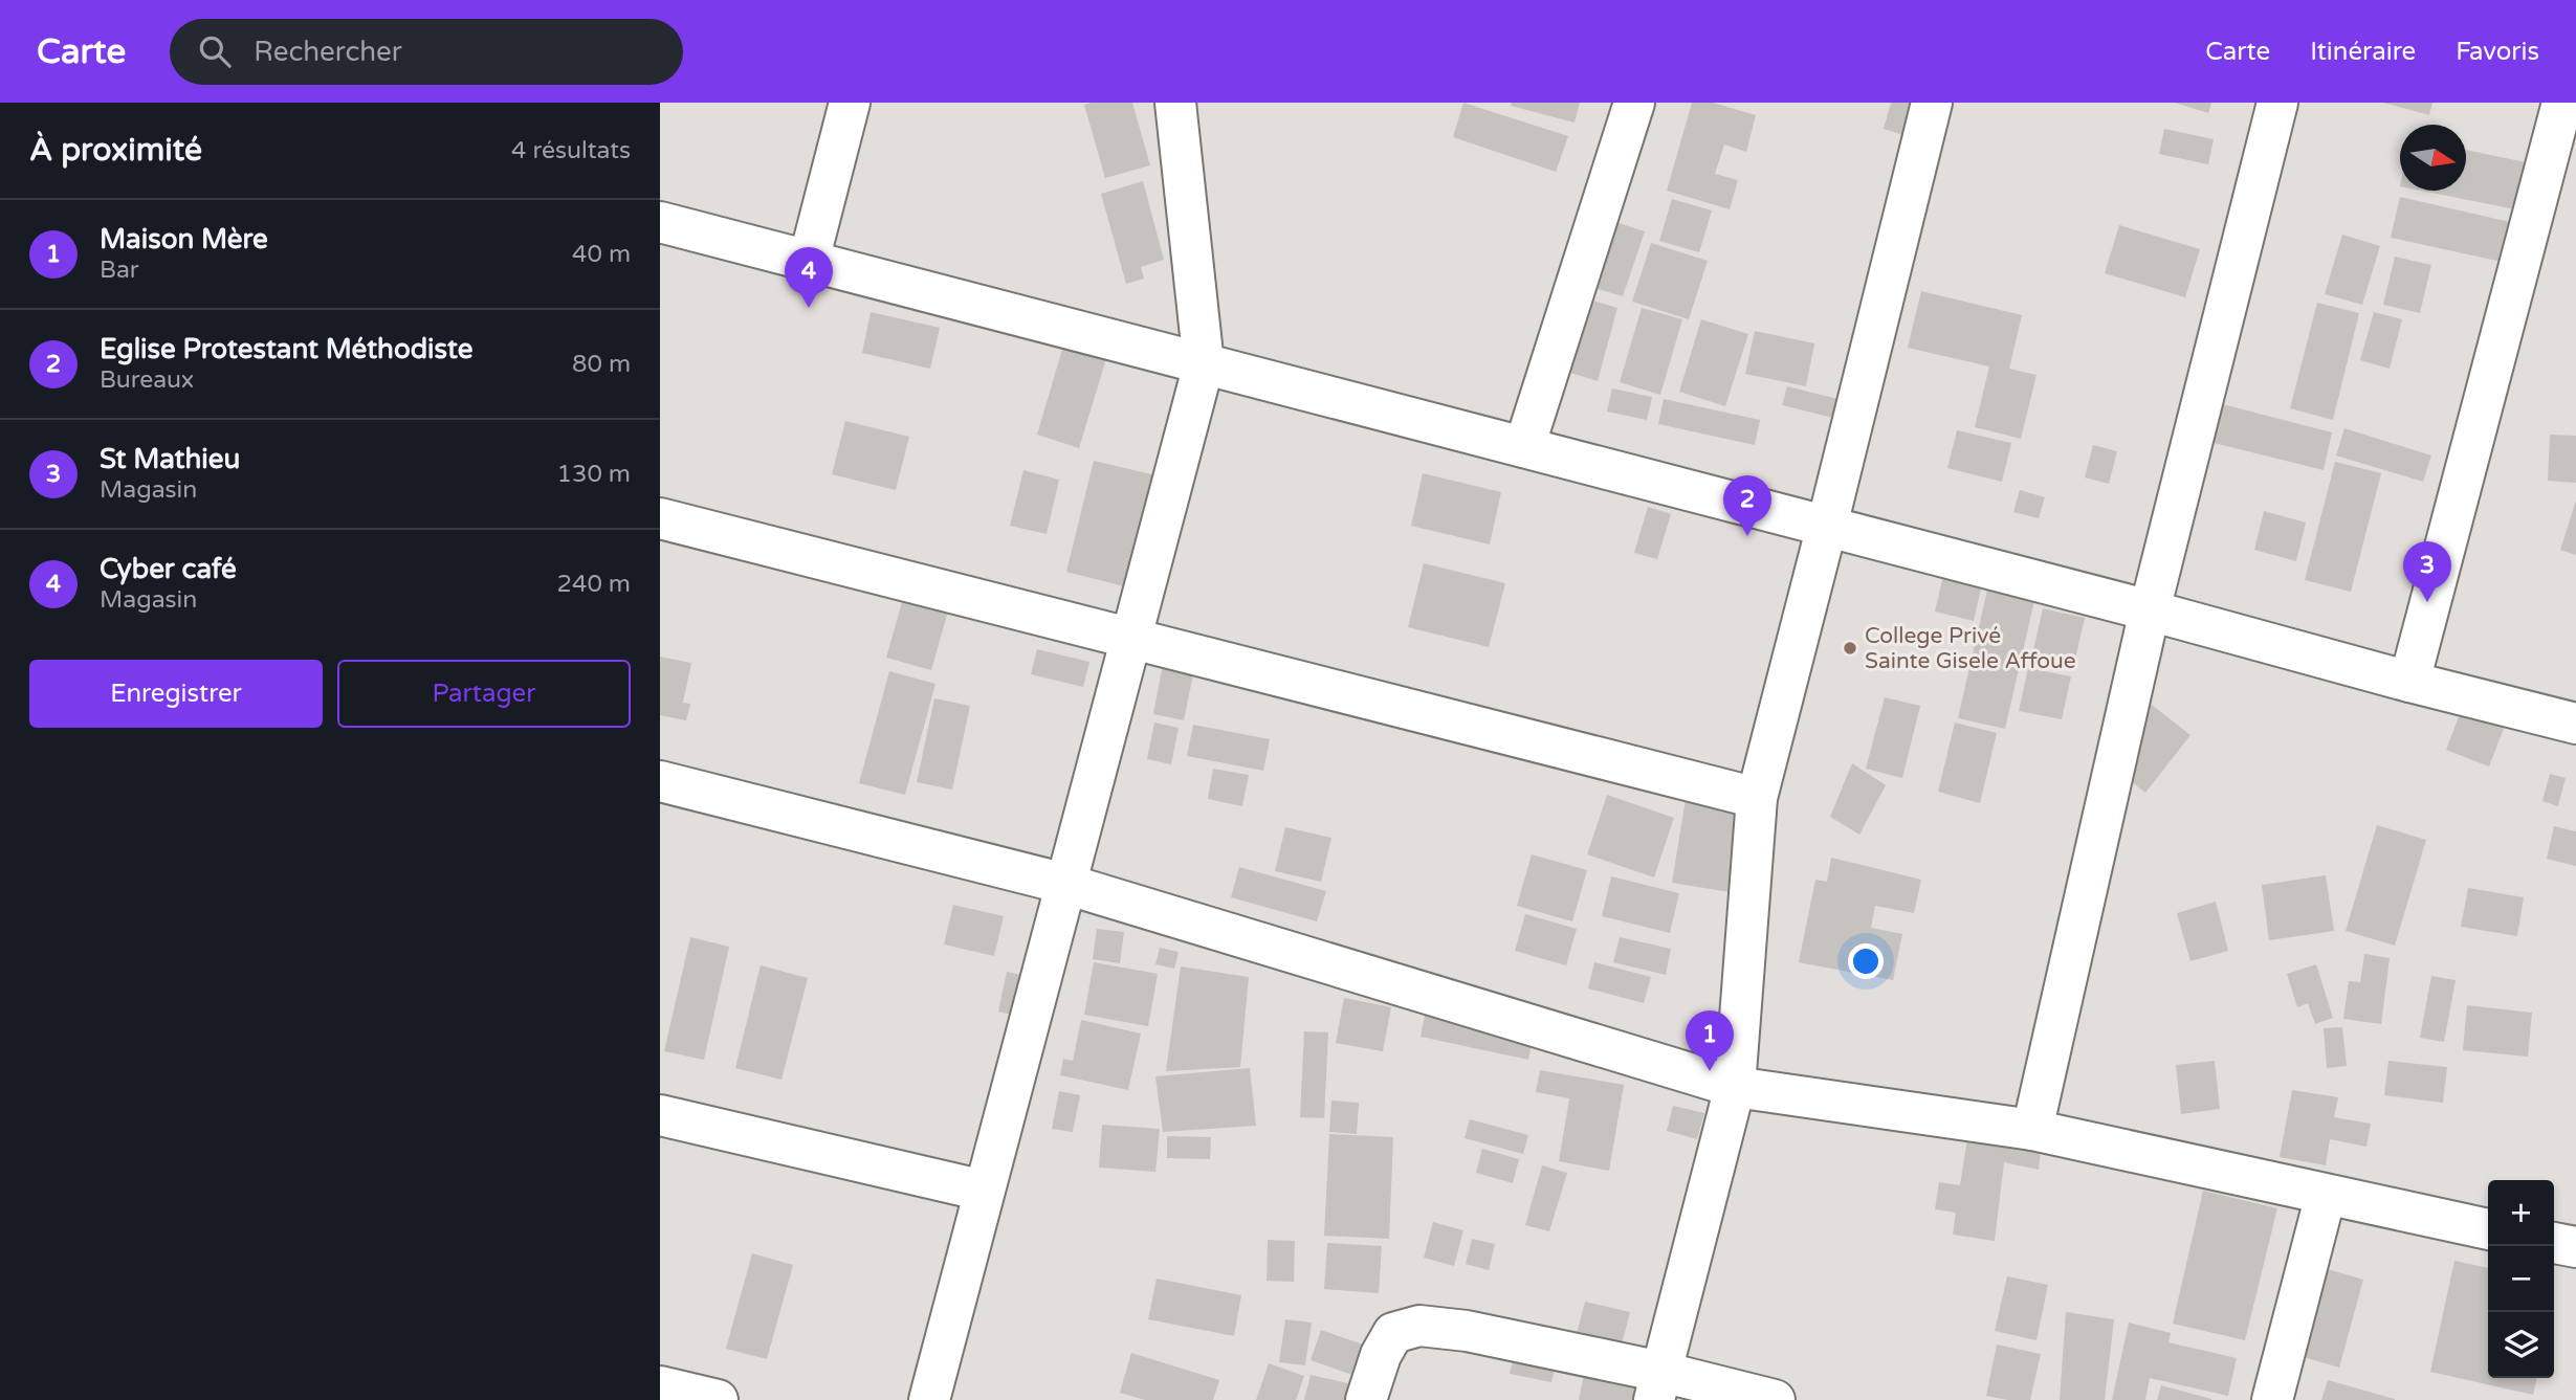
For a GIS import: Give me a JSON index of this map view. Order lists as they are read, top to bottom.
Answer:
{
  "places": ["College Privé Sainte Gisele Affoue"],
  "north": "right",
  "page": {
    "header": "Carte",
    "search": "Rechercher",
    "nav": ["Carte", "Itinéraire", "Favoris"],
    "heading": ["À proximité", "4 résultats"],
    "list": [
      {
        "mark": "1",
        "name": "Maison Mère",
        "note": "Bar",
        "value": "40 m"
      },
      {
        "mark": "2",
        "name": "Eglise Protestant Méthodiste",
        "note": "Bureaux",
        "value": "80 m"
      },
      {
        "mark": "3",
        "name": "St Mathieu",
        "note": "Magasin",
        "value": "130 m"
      },
      {
        "mark": "4",
        "name": "Cyber café",
        "note": "Magasin",
        "value": "240 m"
      }
    ],
    "pins": [
      "4",
      "2",
      "3",
      "1"
    ],
    "buttons": ["Enregistrer", "Partager"],
    "map_buttons": ["+", "−"]
  }
}
